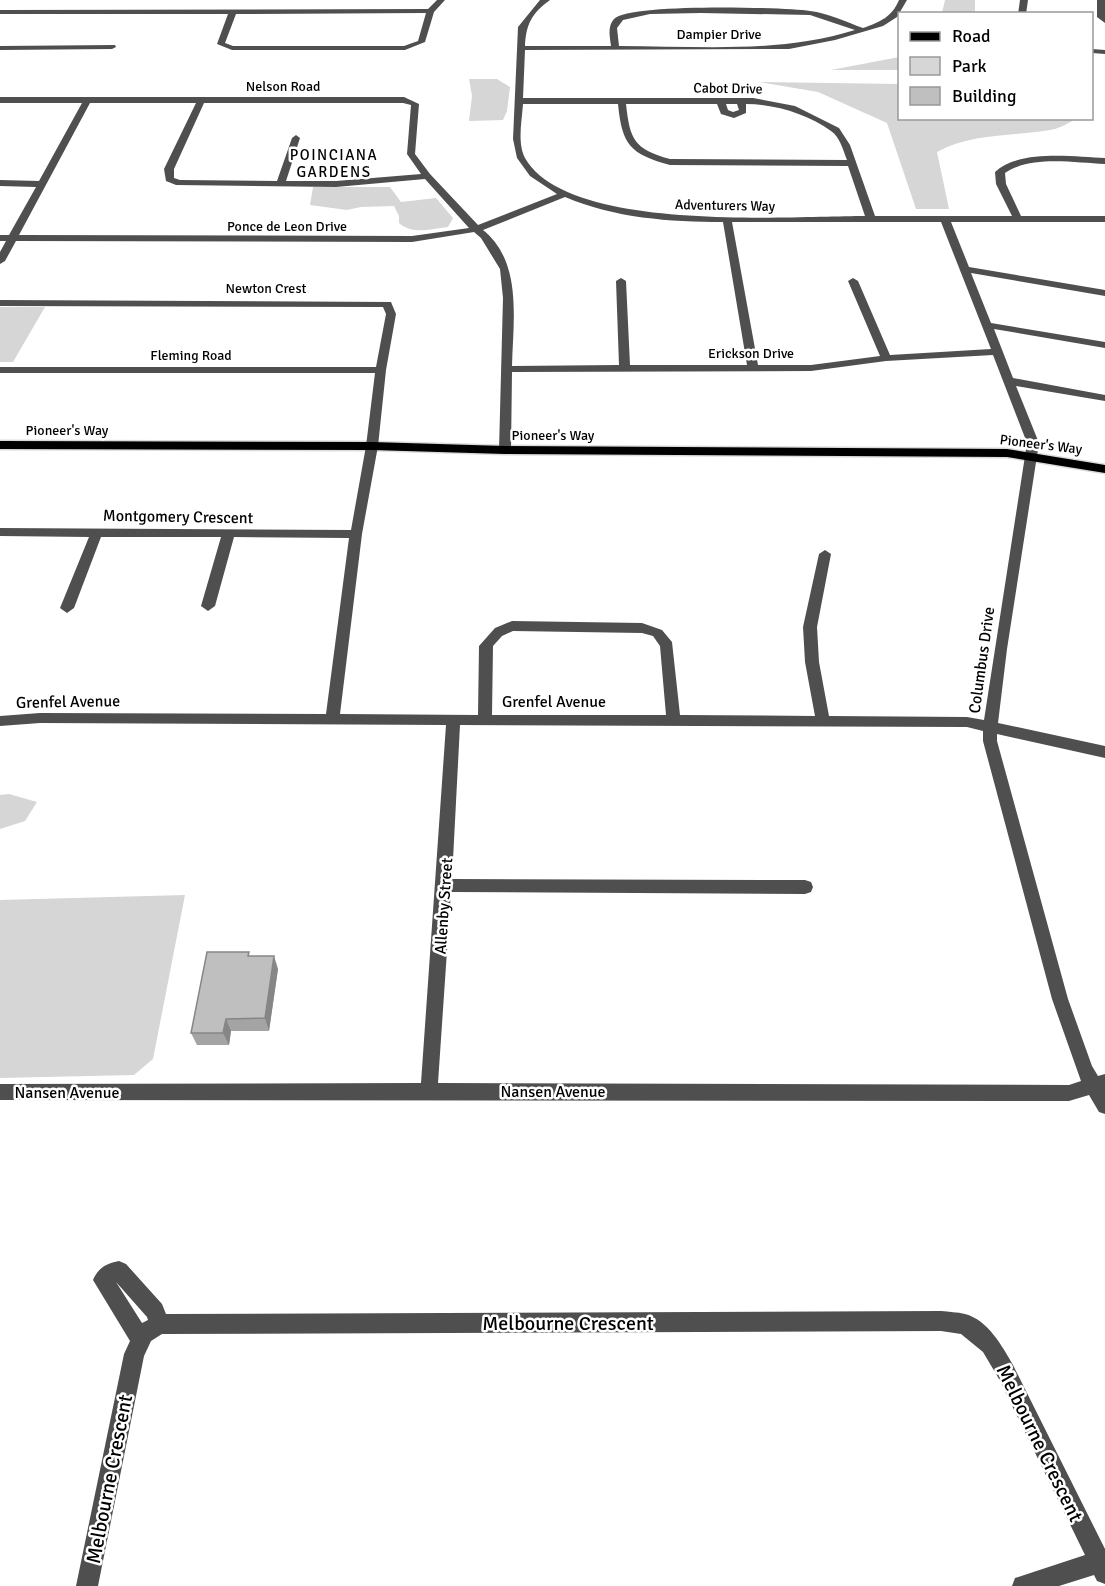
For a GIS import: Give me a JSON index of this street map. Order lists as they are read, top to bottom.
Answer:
{
  "streets": {
    "main road": ["Pioneer's Way"],
    "street": [
      "Dampier Drive",
      "Nelson Road",
      "Cabot Drive",
      "Adventurers Way",
      "Ponce de Leon Drive",
      "Newton Crest",
      "Erickson Drive",
      "Fleming Road",
      "Montgomery Crescent",
      "Columbus Drive",
      "Grenfel Avenue",
      "Allenby Street",
      "Nansen Avenue",
      "Melbourne Crescent"
    ]
  },
  "crossings": [
    ["Dampier Drive", "Adventurers Way"],
    ["Nelson Road", "Ponce de Leon Drive"],
    ["Nelson Road", "Erickson Drive"],
    ["Nelson Road", "Pioneer's Way"],
    ["Cabot Drive", "Adventurers Way"],
    ["Adventurers Way", "Ponce de Leon Drive"],
    ["Adventurers Way", "Columbus Drive"],
    ["Newton Crest", "Fleming Road"],
    ["Newton Crest", "Pioneer's Way"],
    ["Newton Crest", "Montgomery Crescent"],
    ["Newton Crest", "Grenfel Avenue"],
    ["Erickson Drive", "Columbus Drive"],
    ["Pioneer's Way", "Columbus Drive"],
    ["Columbus Drive", "Grenfel Avenue"],
    ["Columbus Drive", "Nansen Avenue"],
    ["Grenfel Avenue", "Allenby Street"],
    ["Allenby Street", "Nansen Avenue"]
  ],
  "districts": ["POINCIANA GARDENS"],
  "legend": ["Road", "Park", "Building"]
}
